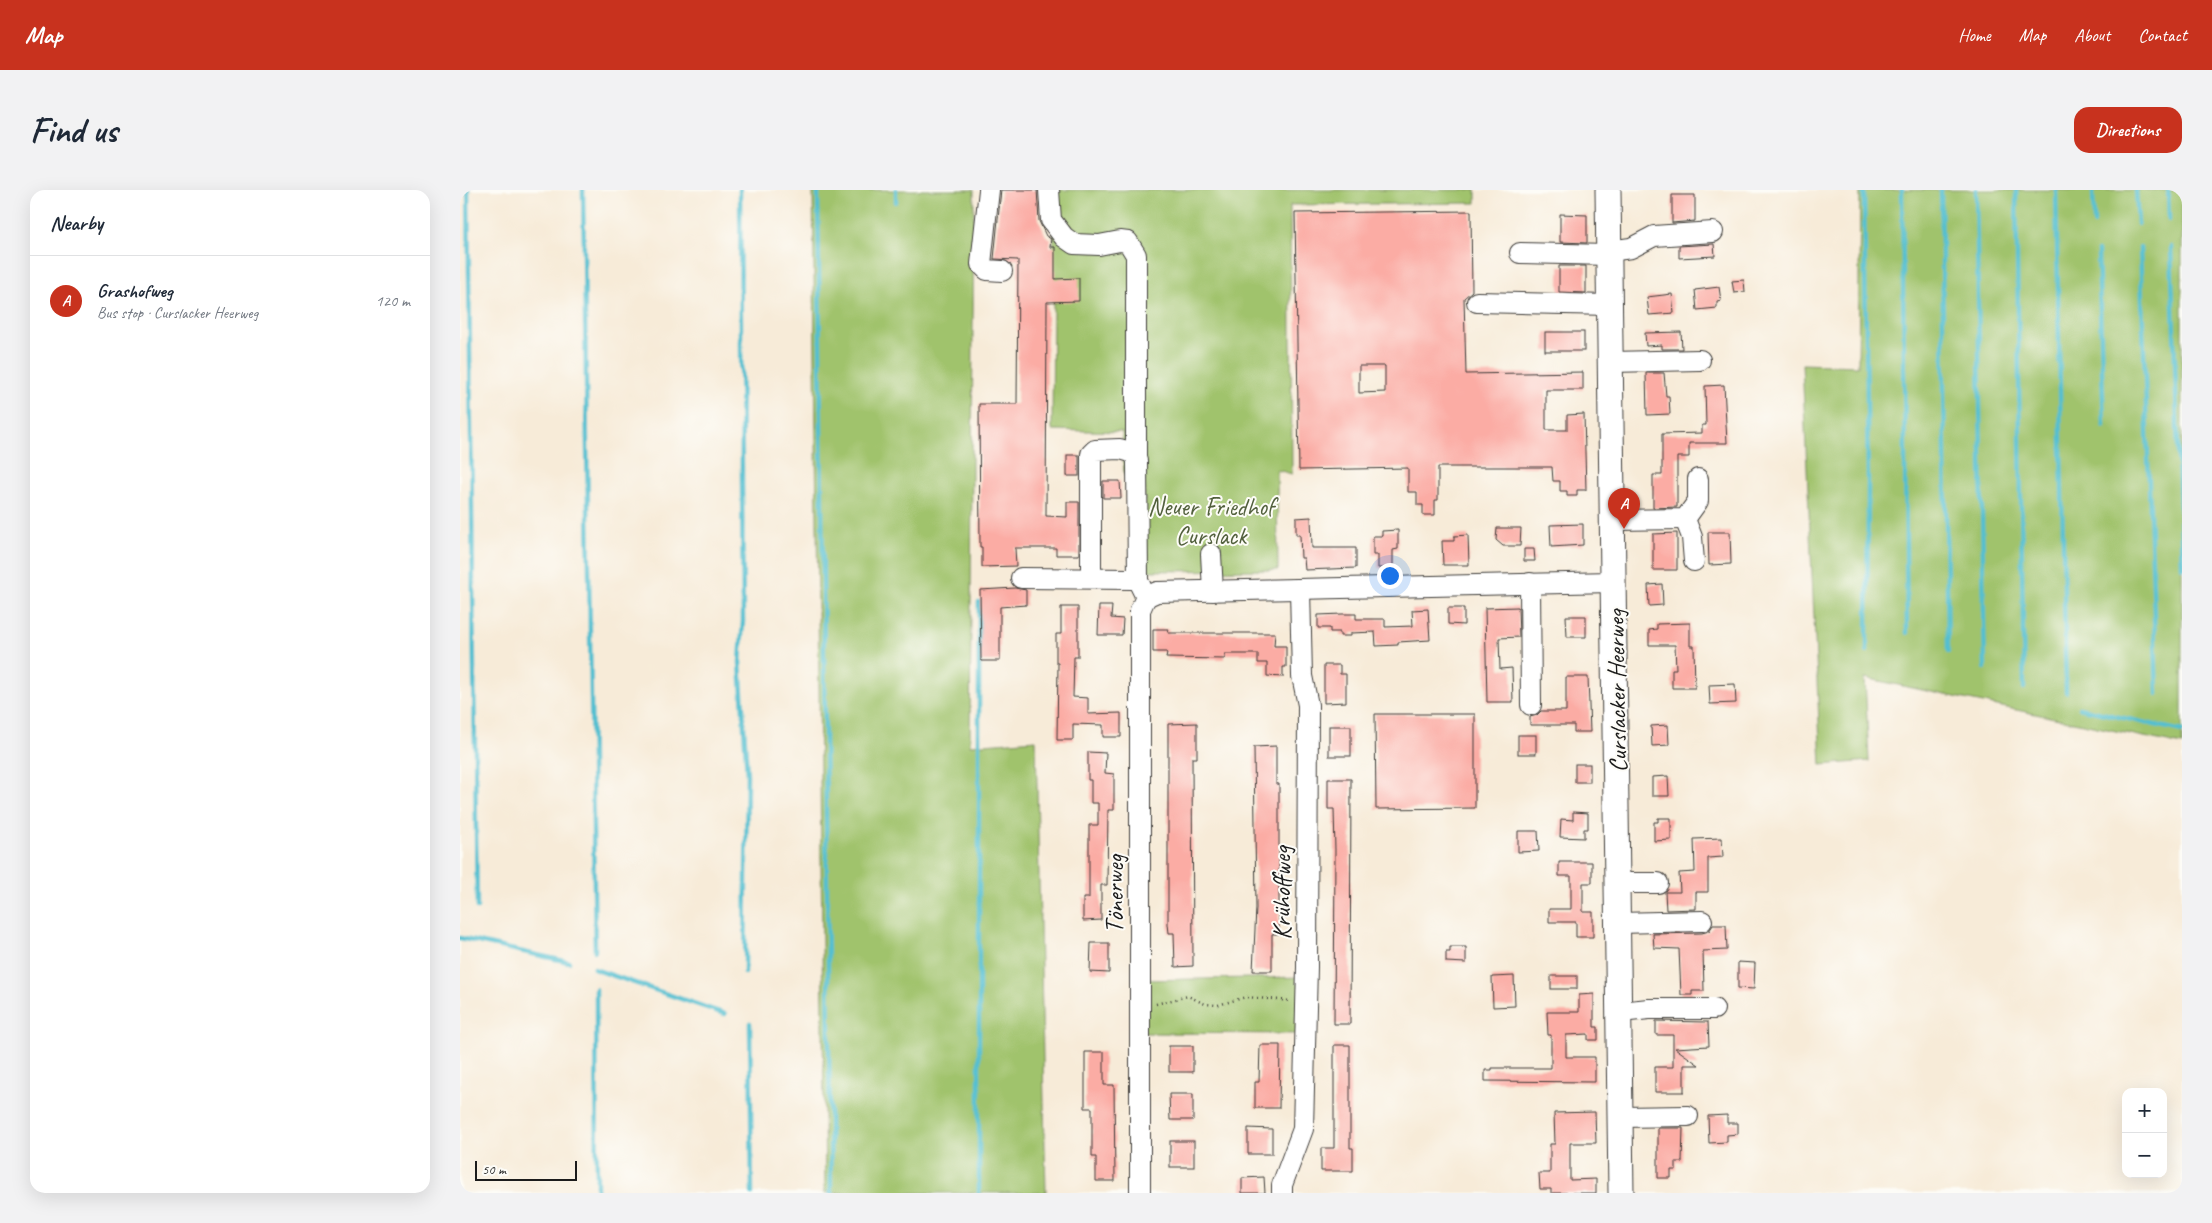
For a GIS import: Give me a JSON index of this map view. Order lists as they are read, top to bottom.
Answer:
{
  "streets": {
    "main road": ["Curslacker Heerweg"],
    "street": ["Krühoffweg", "Tönerweg"]
  },
  "parks": ["Neuer Friedhof Curslack"],
  "scale_bar": "50 m",
  "page": {
    "header": "Map",
    "nav": [
      "Home",
      "Map",
      "About",
      "Contact"
    ],
    "buttons": "Directions",
    "title": "Find us",
    "heading": "Nearby",
    "list": [
      {
        "mark": "A",
        "name": "Grashofweg",
        "note": "Bus stop · Curslacker Heerweg",
        "value": "120 m"
      }
    ],
    "pins": "A",
    "map_buttons": ["+", "−"],
    "scale": "50 m"
  }
}
